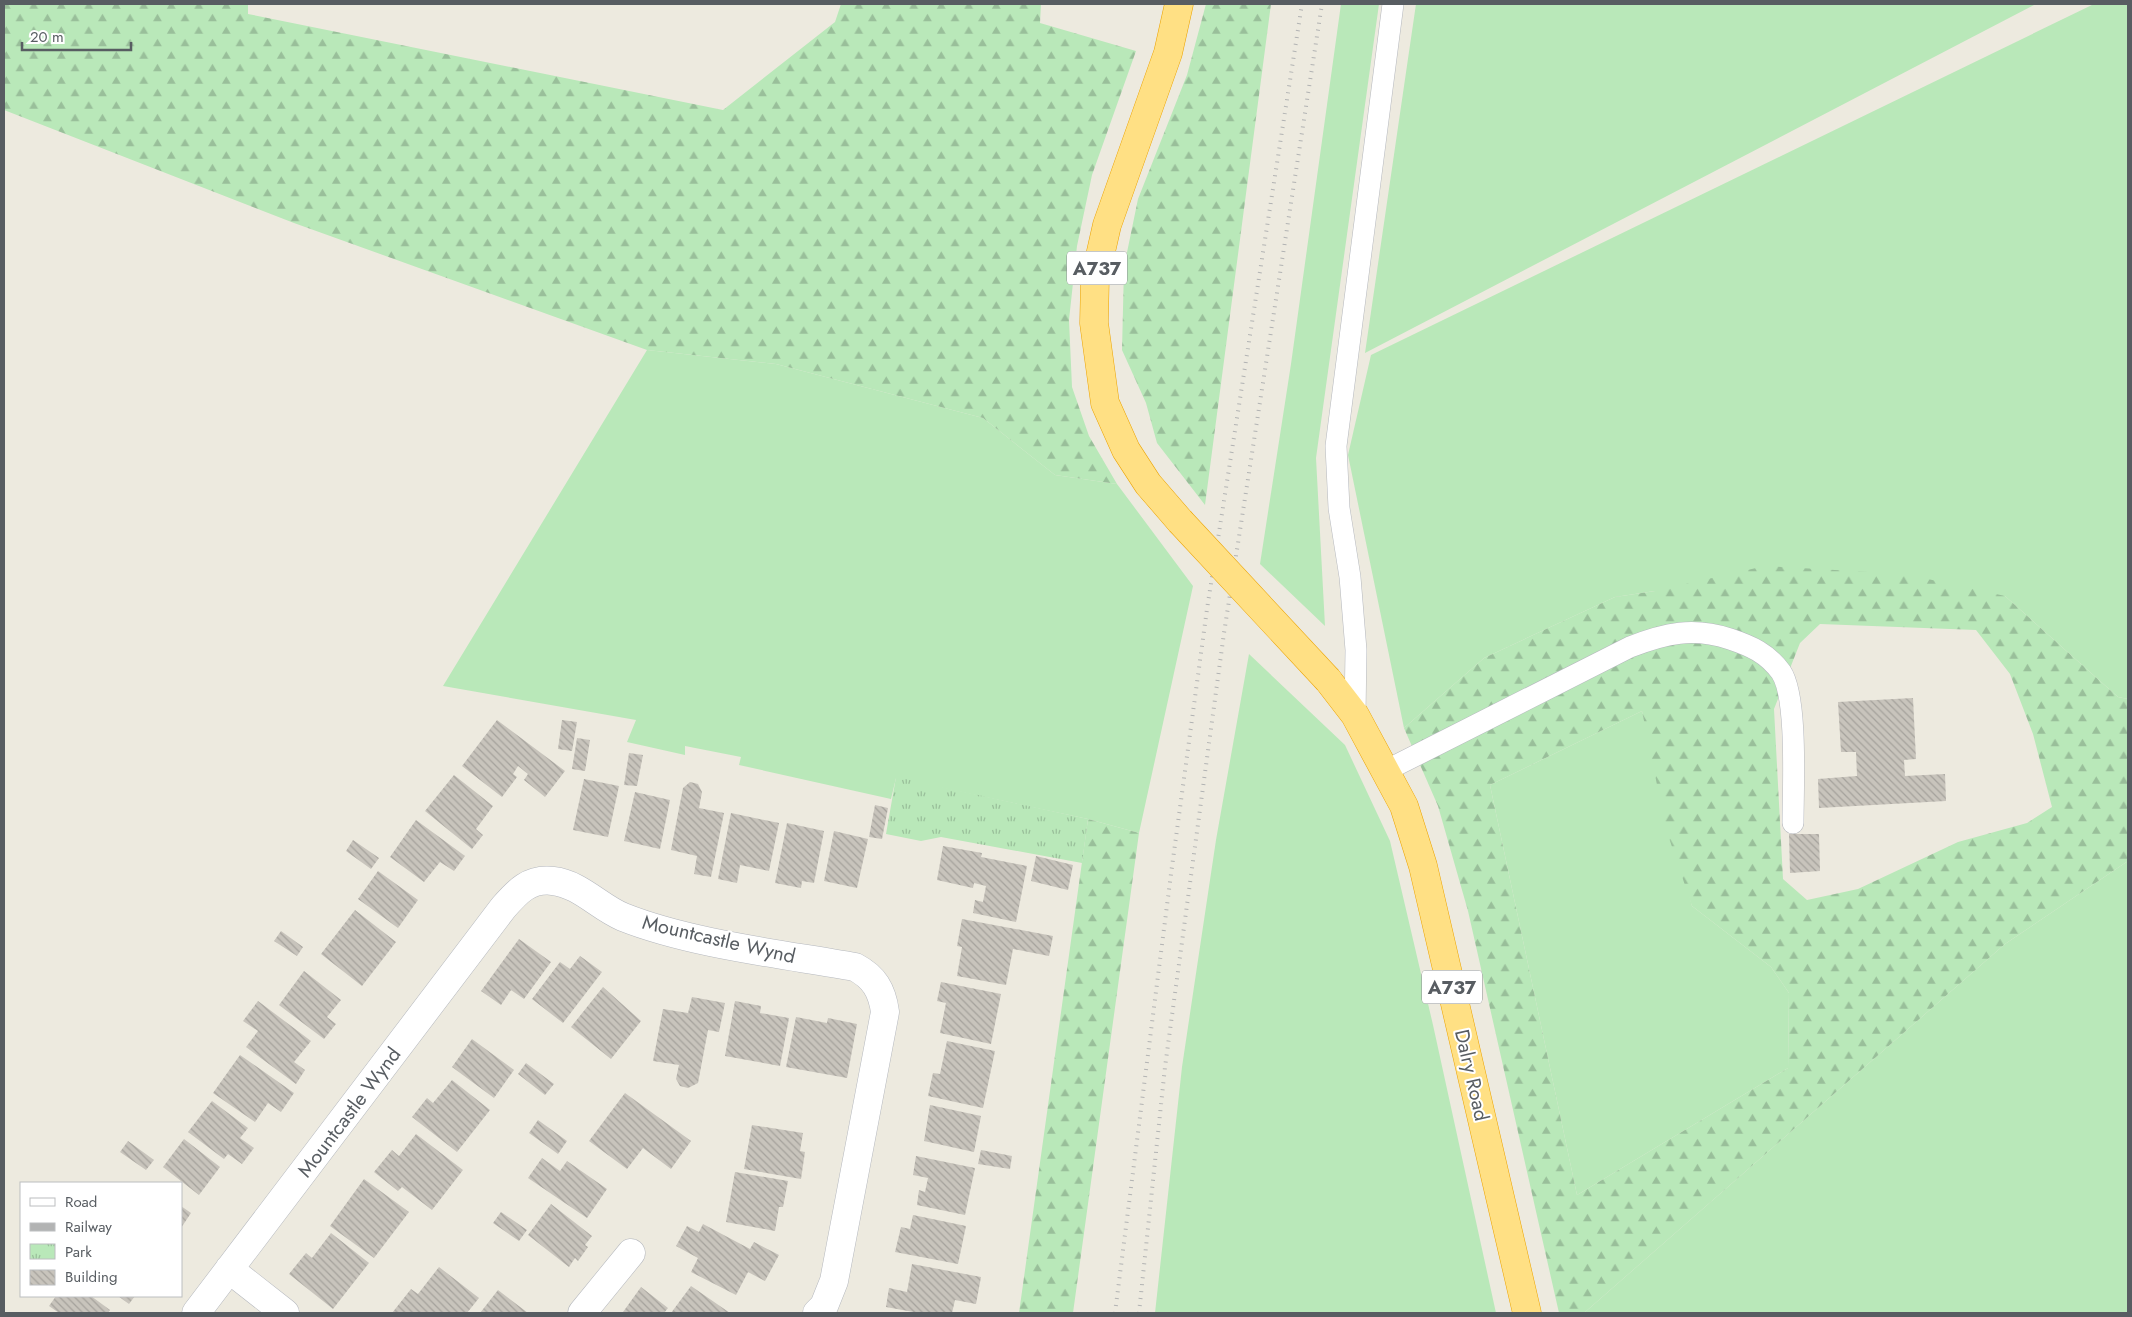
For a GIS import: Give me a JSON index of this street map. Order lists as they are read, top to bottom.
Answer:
{
  "streets": {
    "highway": ["A737", "Dalry Road"],
    "street": ["Mountcastle Wynd"]
  },
  "legend": [
    "Road",
    "Railway",
    "Park",
    "Building"
  ],
  "scale_bar": "20 m"
}
